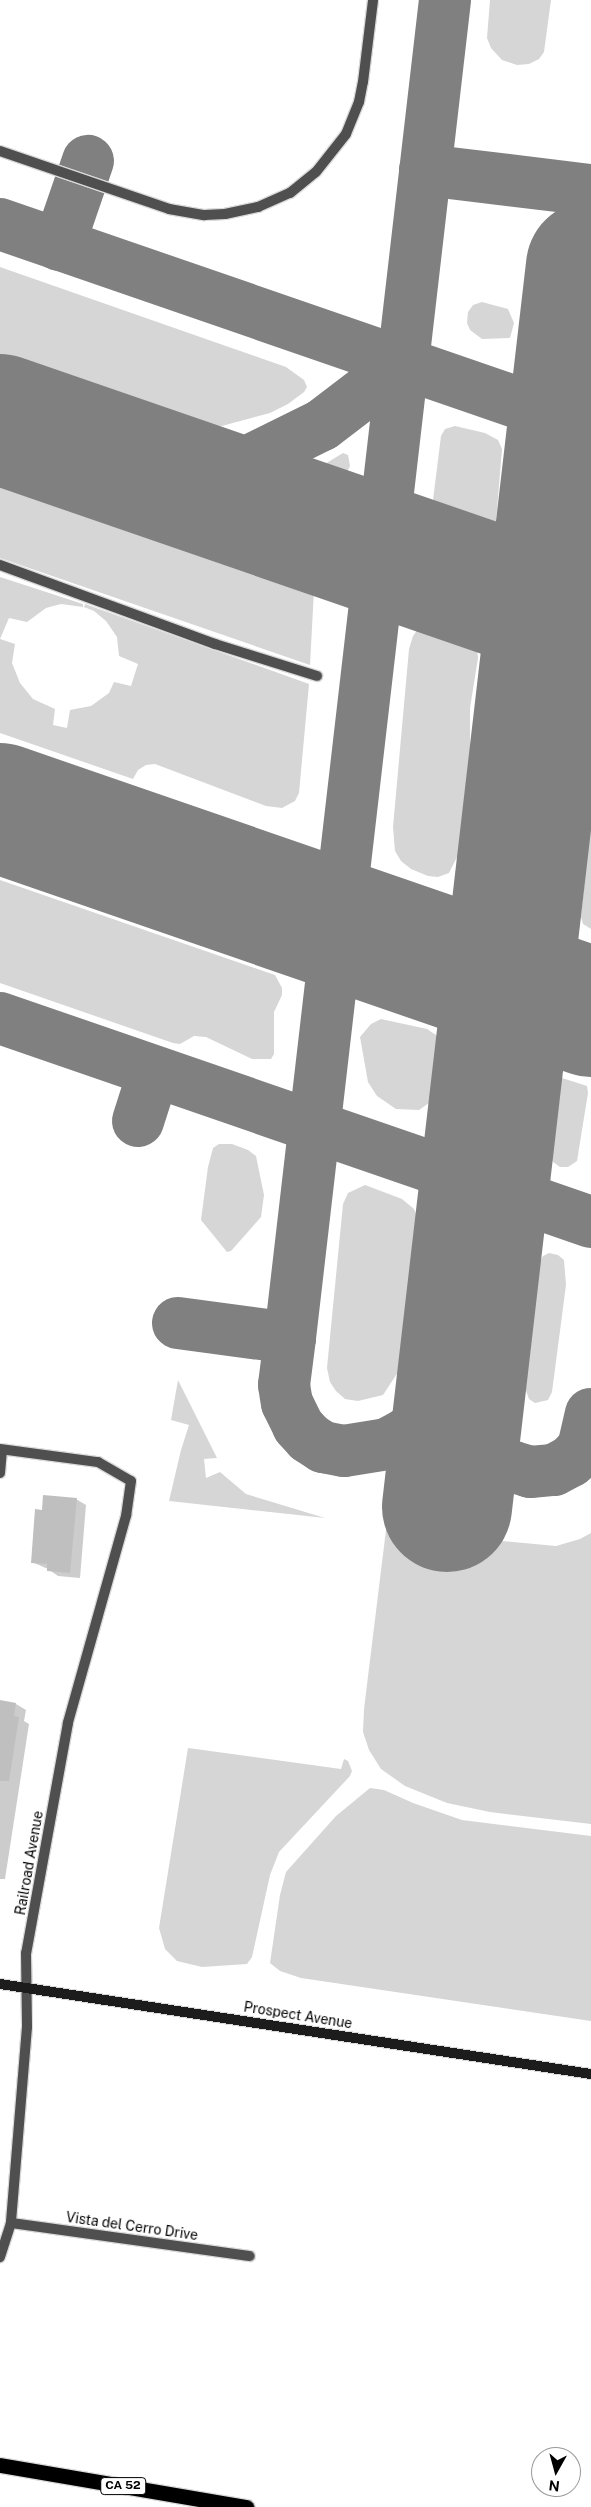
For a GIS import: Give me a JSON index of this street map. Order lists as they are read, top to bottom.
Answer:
{
  "streets": {
    "highway": ["CA 52"],
    "main road": ["Prospect Avenue"],
    "street": ["Railroad Avenue", "Vista del Cerro Drive"]
  },
  "crossings": [
    ["Railroad Avenue", "Prospect Avenue"],
    ["Railroad Avenue", "Vista del Cerro Drive"]
  ],
  "north": "bottom"
}
